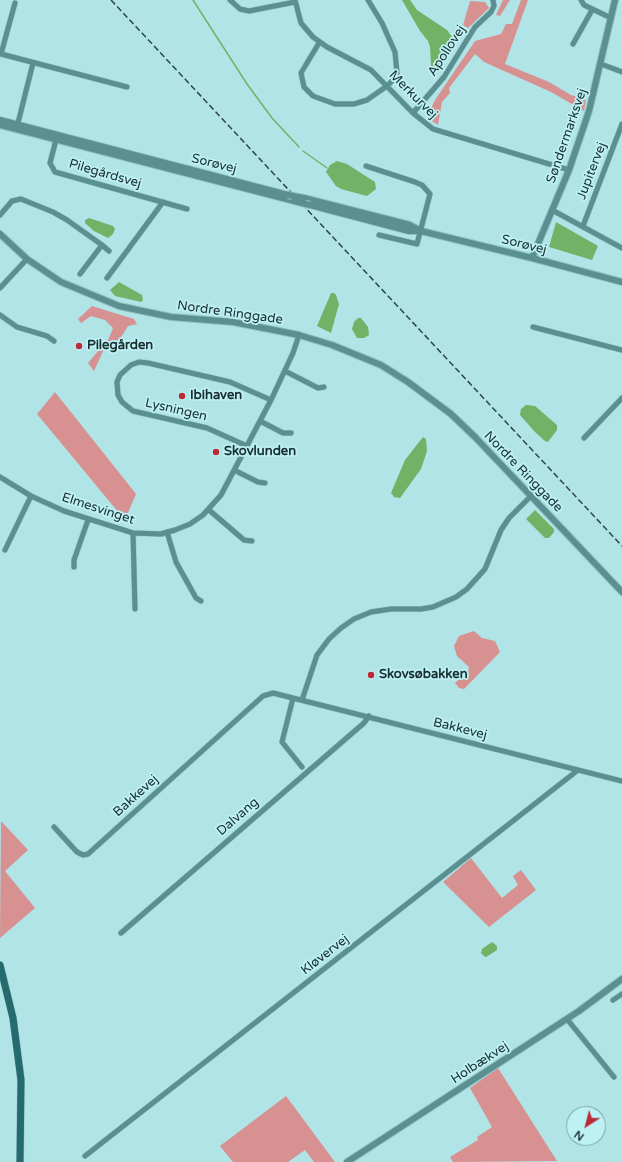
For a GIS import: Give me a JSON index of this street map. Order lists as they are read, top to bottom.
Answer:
{
  "streets": {
    "street": [
      "Apollovej",
      "Merkurvej",
      "Søndermarksvej",
      "Sorøvej",
      "Jupitervej",
      "Pilegårdsvej",
      "Nordre Ringgade",
      "Lysningen",
      "Elmesvinget",
      "Bakkevej",
      "Dalvang",
      "Kløvervej",
      "Holbækvej"
    ]
  },
  "crossings": [
    ["Apollovej", "Merkurvej"],
    ["Merkurvej", "Søndermarksvej"],
    ["Søndermarksvej", "Sorøvej"],
    ["Sorøvej", "Pilegårdsvej"],
    ["Nordre Ringgade", "Elmesvinget"],
    ["Lysningen", "Elmesvinget"],
    ["Bakkevej", "Dalvang"],
    ["Bakkevej", "Kløvervej"]
  ],
  "places": [
    "Pilegården",
    "Ibihaven",
    "Skovlunden",
    "Skovsøbakken"
  ],
  "north": "bottom left"
}
